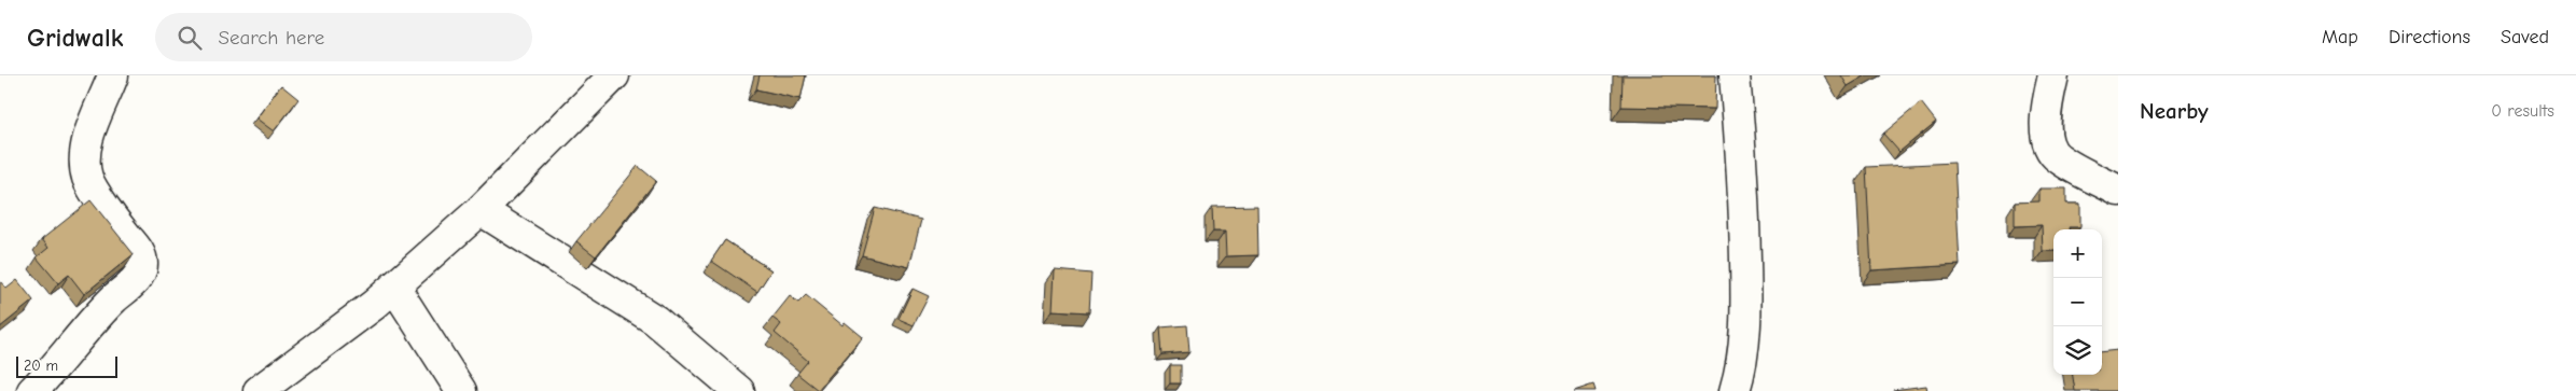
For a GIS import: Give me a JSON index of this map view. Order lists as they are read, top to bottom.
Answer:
{
  "scale_bar": "20 m",
  "page": {
    "header": "Gridwalk",
    "search": "Search here",
    "nav": ["Map", "Directions", "Saved"],
    "heading": ["Nearby", "0 results"],
    "map_buttons": ["+", "−"],
    "scale": "20 m"
  }
}
